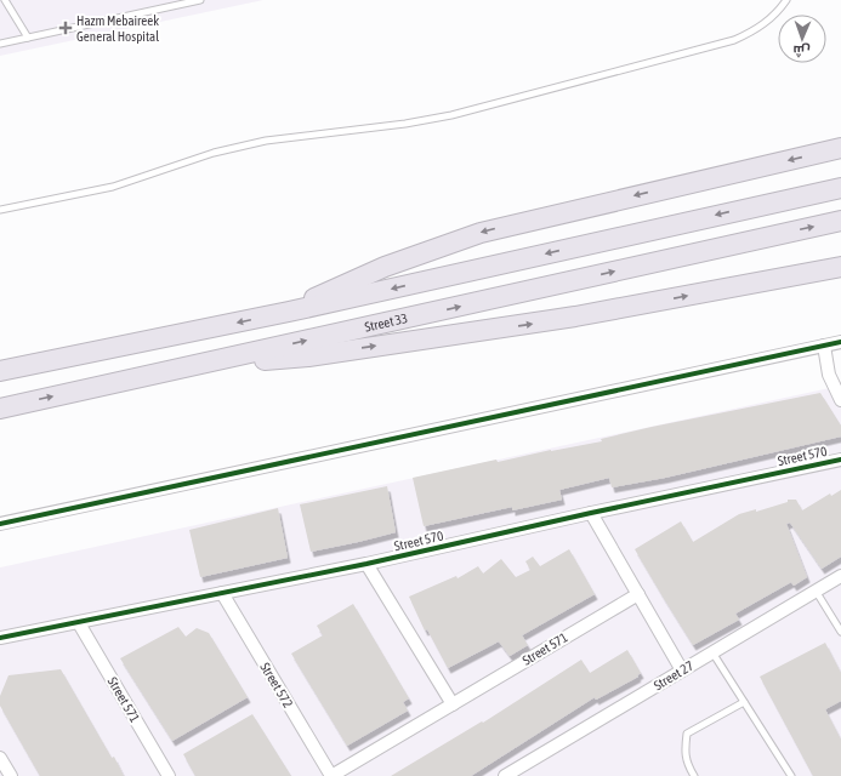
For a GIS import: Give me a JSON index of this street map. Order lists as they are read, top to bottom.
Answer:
{
  "streets": {
    "highway": ["Street 33"],
    "street": [
      "Street 570",
      "Street 571",
      "Street 27",
      "Street 572"
    ]
  },
  "crossings": [
    ["Street 570", "Street 571"],
    ["Street 570", "Street 572"],
    ["Street 571", "Street 572"]
  ],
  "places": {
    "health": ["Hazm Mebaireek General Hospital"]
  },
  "north": "bottom"
}
